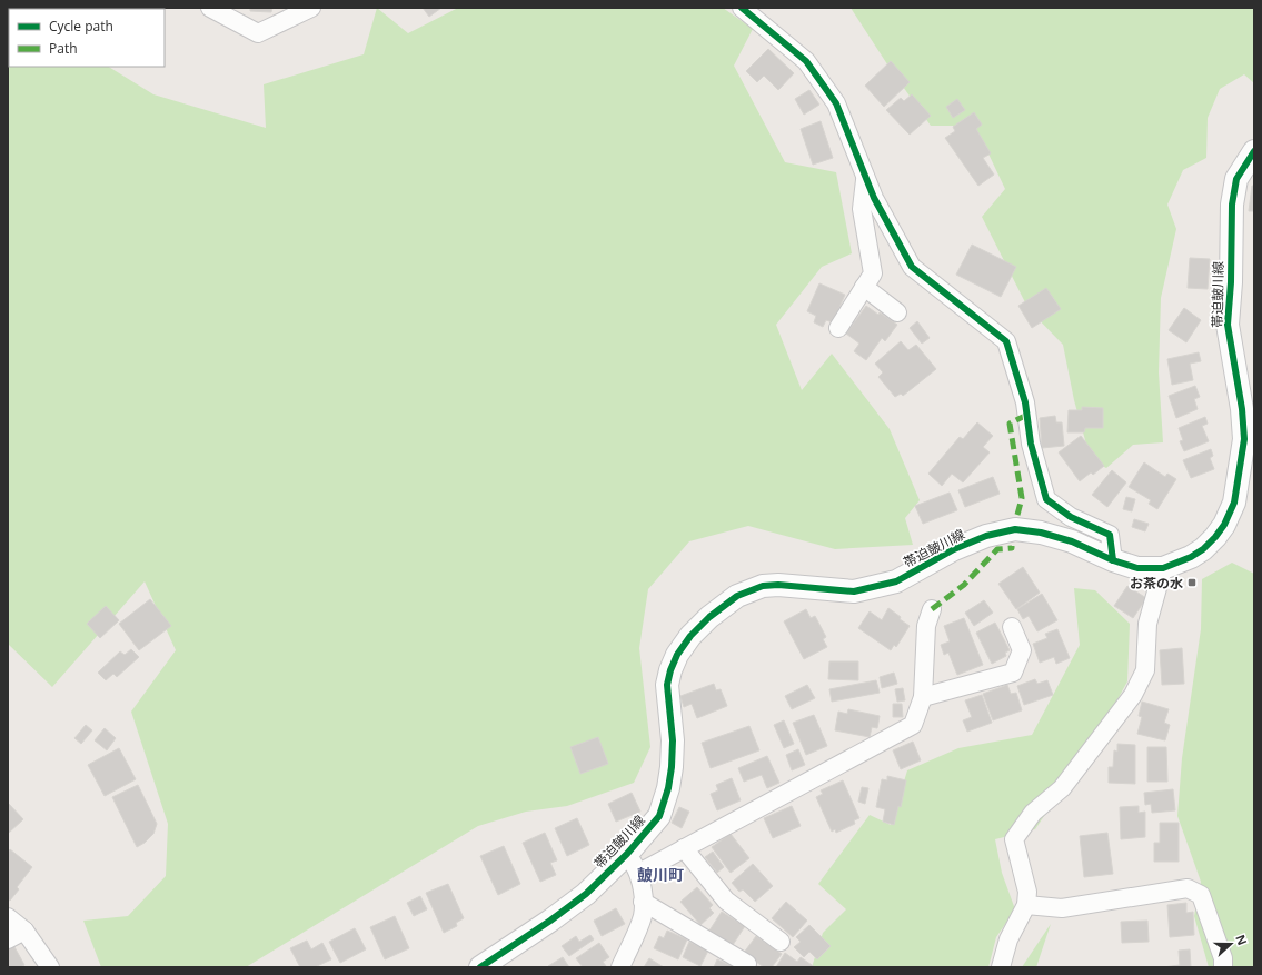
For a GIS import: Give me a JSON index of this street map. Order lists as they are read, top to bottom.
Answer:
{
  "streets": {
    "street": ["帯迫皷川線"]
  },
  "districts": ["皷川町"],
  "places": {
    "transit": ["お茶の水"]
  },
  "legend": ["Cycle path", "Path"],
  "north": "right"
}
